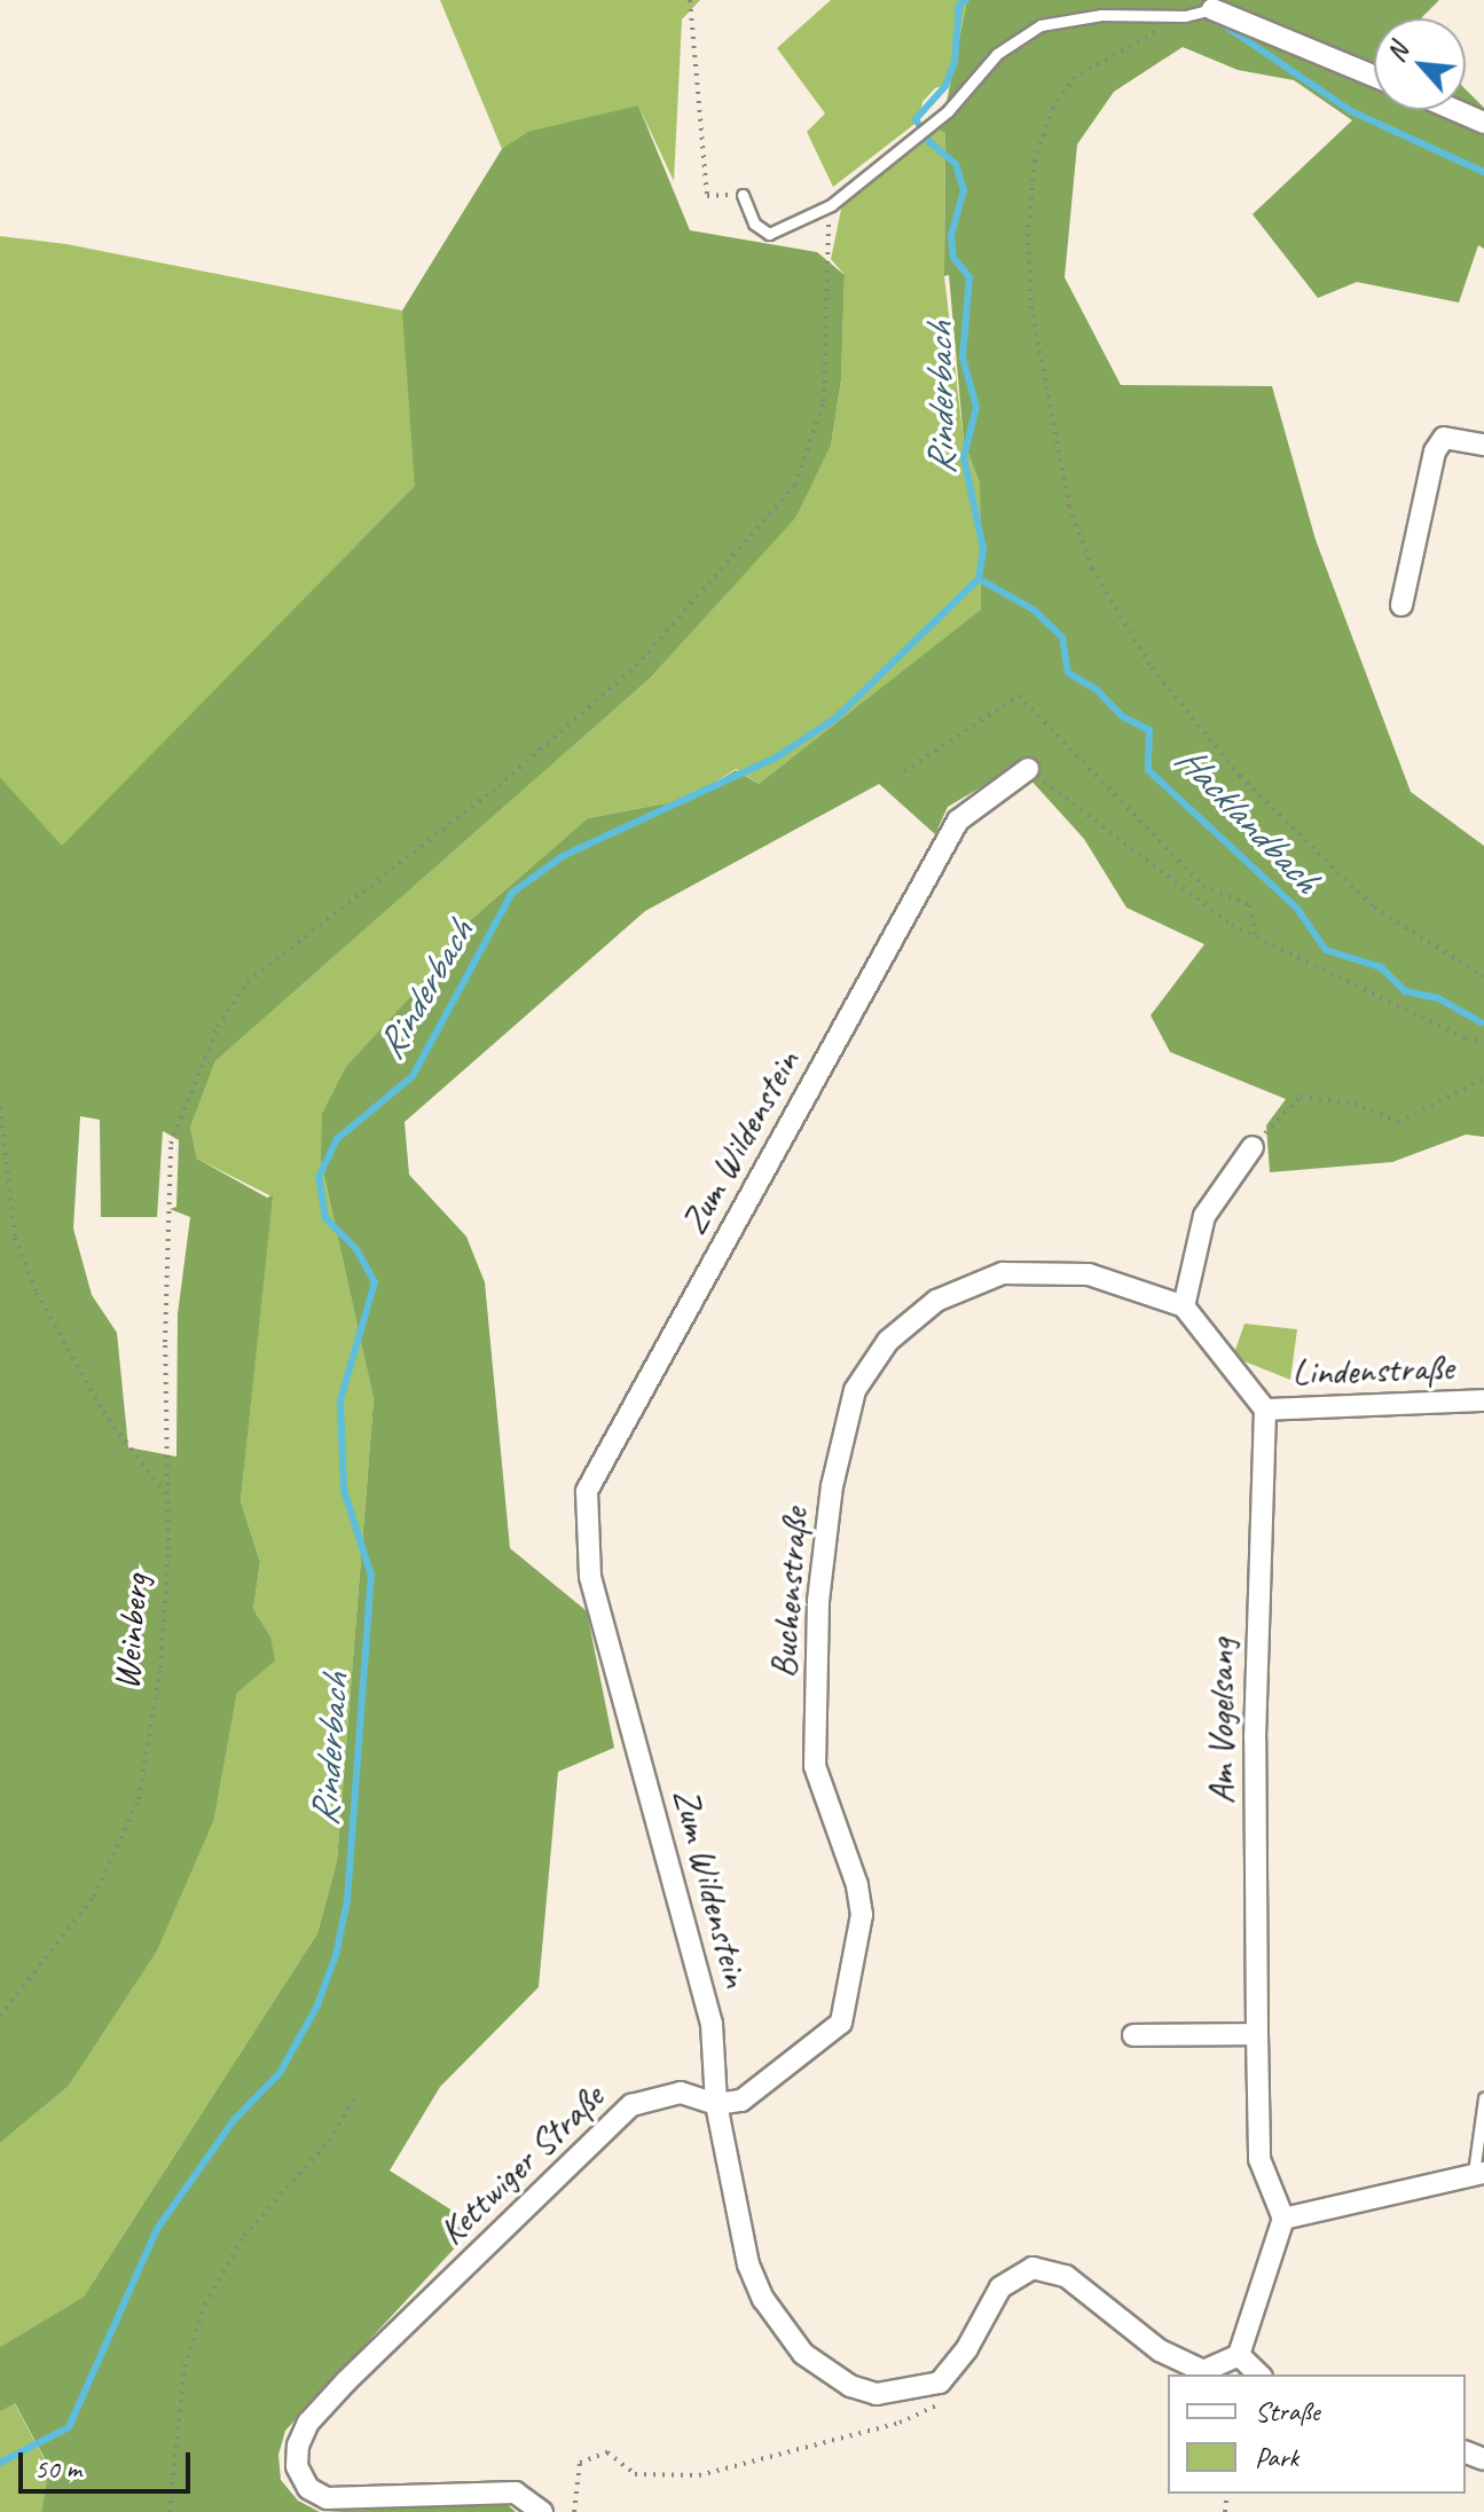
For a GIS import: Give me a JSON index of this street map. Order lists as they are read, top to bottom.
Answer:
{
  "streets": {
    "street": [
      "Zum Wildenstein",
      "Lindenstraße",
      "Buchenstraße",
      "Am Vogelsang",
      "Kettwiger Straße"
    ],
    "path": ["Weinberg"]
  },
  "crossings": [
    ["Zum Wildenstein", "Buchenstraße"],
    ["Zum Wildenstein", "Kettwiger Straße"],
    ["Lindenstraße", "Am Vogelsang"],
    ["Buchenstraße", "Kettwiger Straße"]
  ],
  "water": ["Rinderbach", "Hacklandbach"],
  "legend": ["Straße", "Park"],
  "scale_bar": "50 m",
  "north": "top left"
}
